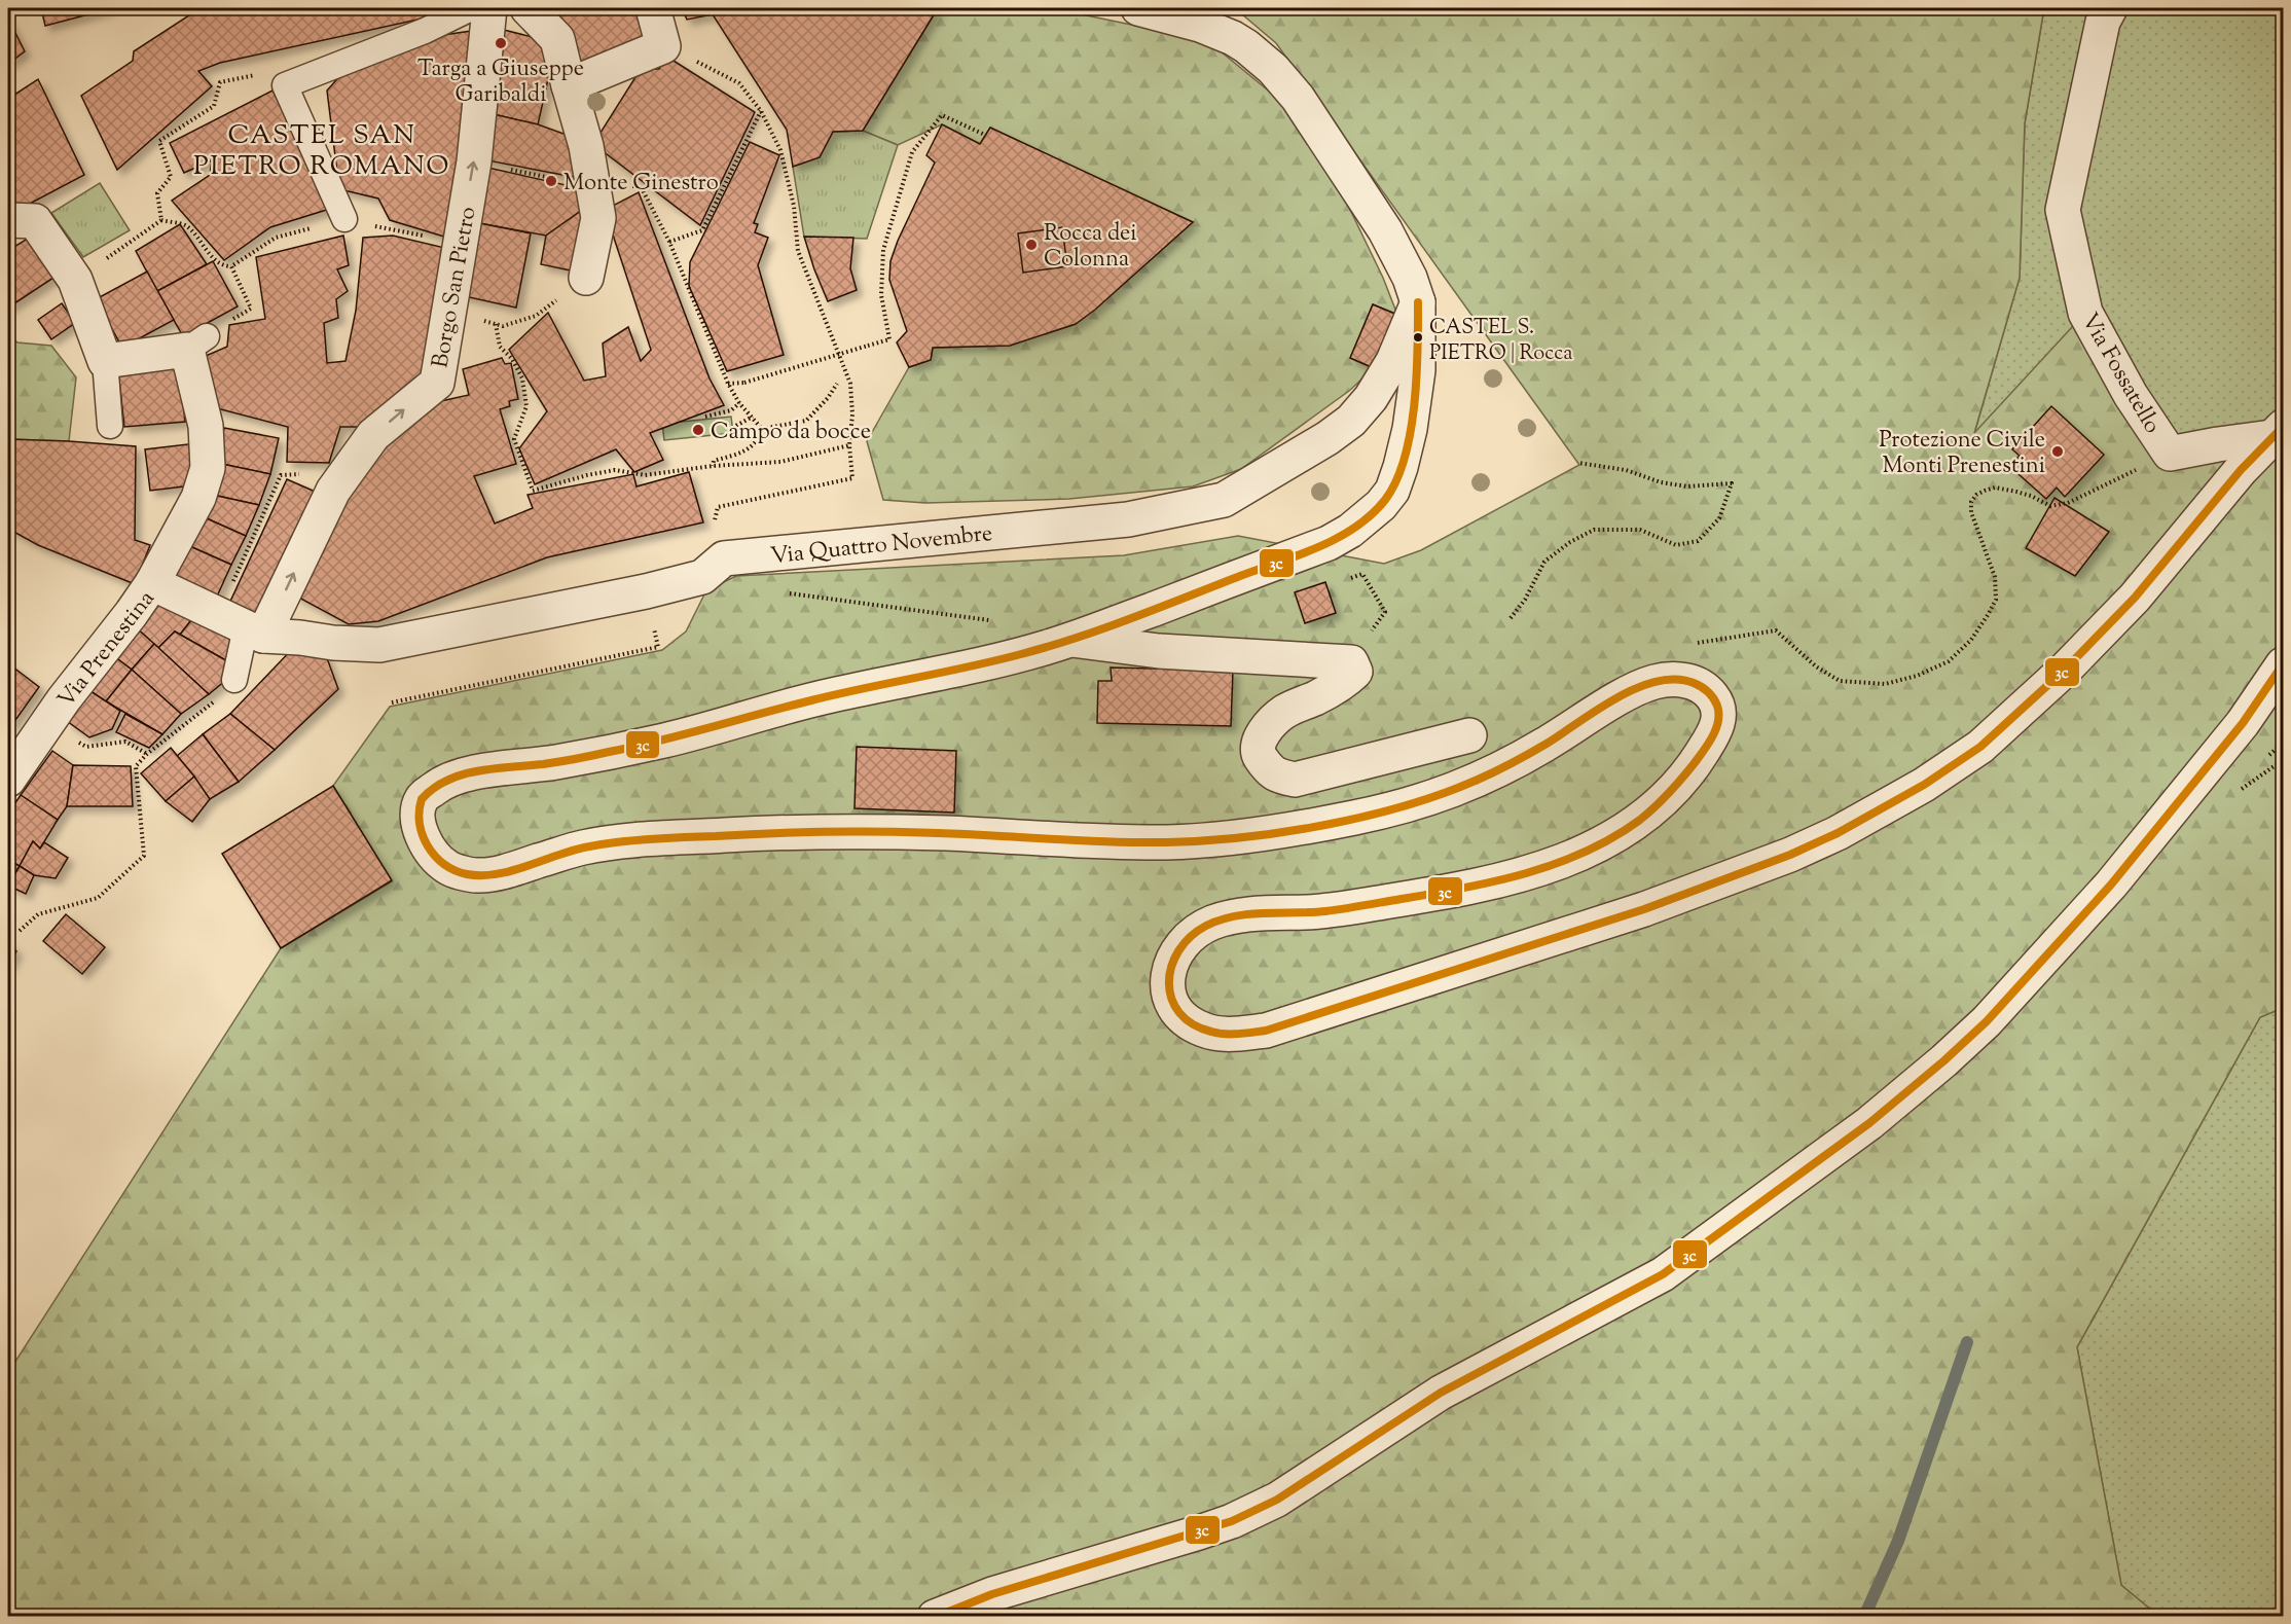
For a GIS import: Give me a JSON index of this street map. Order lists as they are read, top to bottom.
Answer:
{
  "streets": {
    "street": [
      "Borgo San Pietro",
      "Via Fossatello",
      "Via Quattro Novembre",
      "Via Prenestina"
    ]
  },
  "crossings": [
    ["Borgo San Pietro", "Via Quattro Novembre"],
    ["Borgo San Pietro", "Via Prenestina"],
    ["Via Quattro Novembre", "Via Prenestina"]
  ],
  "districts": ["CASTEL SAN PIETRO ROMANO"],
  "places": [
    "Targa a Giuseppe Garibaldi",
    "Monte Ginestro",
    "Rocca dei Colonna",
    "CASTEL S. PIETRO | Rocca",
    "Campo da bocce",
    "Protezione Civile Monti Prenestini"
  ],
  "lines": ["transit line 3c"]
}
